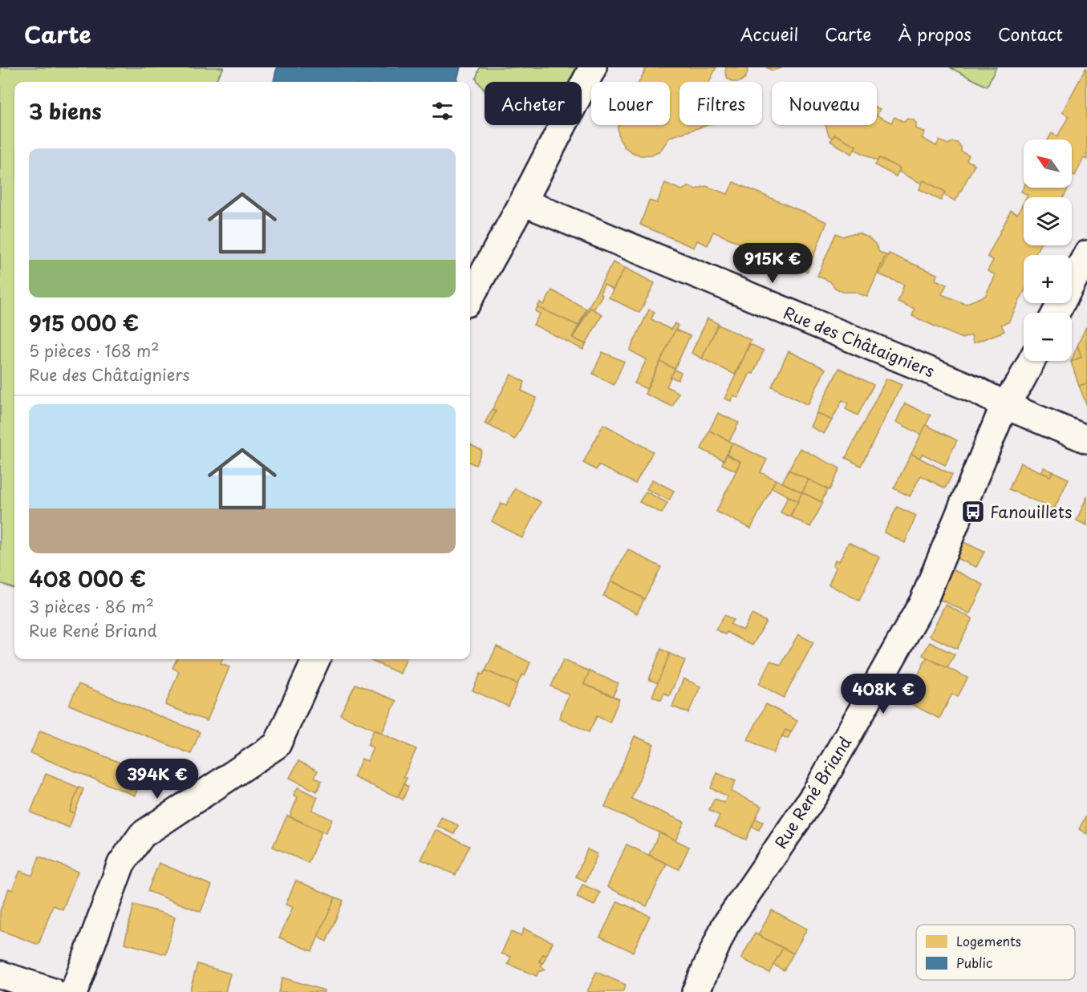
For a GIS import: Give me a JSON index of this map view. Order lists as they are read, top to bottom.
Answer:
{
  "streets": {
    "street": ["Rue des Châtaigniers", "Rue René Briand"]
  },
  "crossings": [
    ["Rue des Châtaigniers", "Rue René Briand"]
  ],
  "places": {
    "bus stop": ["Fanouillets"]
  },
  "legend": ["Logements", "Public"],
  "north": "top left",
  "page": {
    "header": "Carte",
    "nav": [
      "Accueil",
      "Carte",
      "À propos",
      "Contact"
    ],
    "chip": [
      "Acheter",
      "Louer",
      "Filtres",
      "Nouveau"
    ],
    "heading": "3 biens",
    "map_buttons": ["+", "−"],
    "list": [
      {
        "name": "915 000 €",
        "note": "5 pièces · 168 m² · Rue des Châtaigniers"
      },
      {
        "name": "408 000 €",
        "note": "3 pièces · 86 m² · Rue René Briand"
      }
    ],
    "price": ["915K €", "408K €", "394K €"]
  }
}
